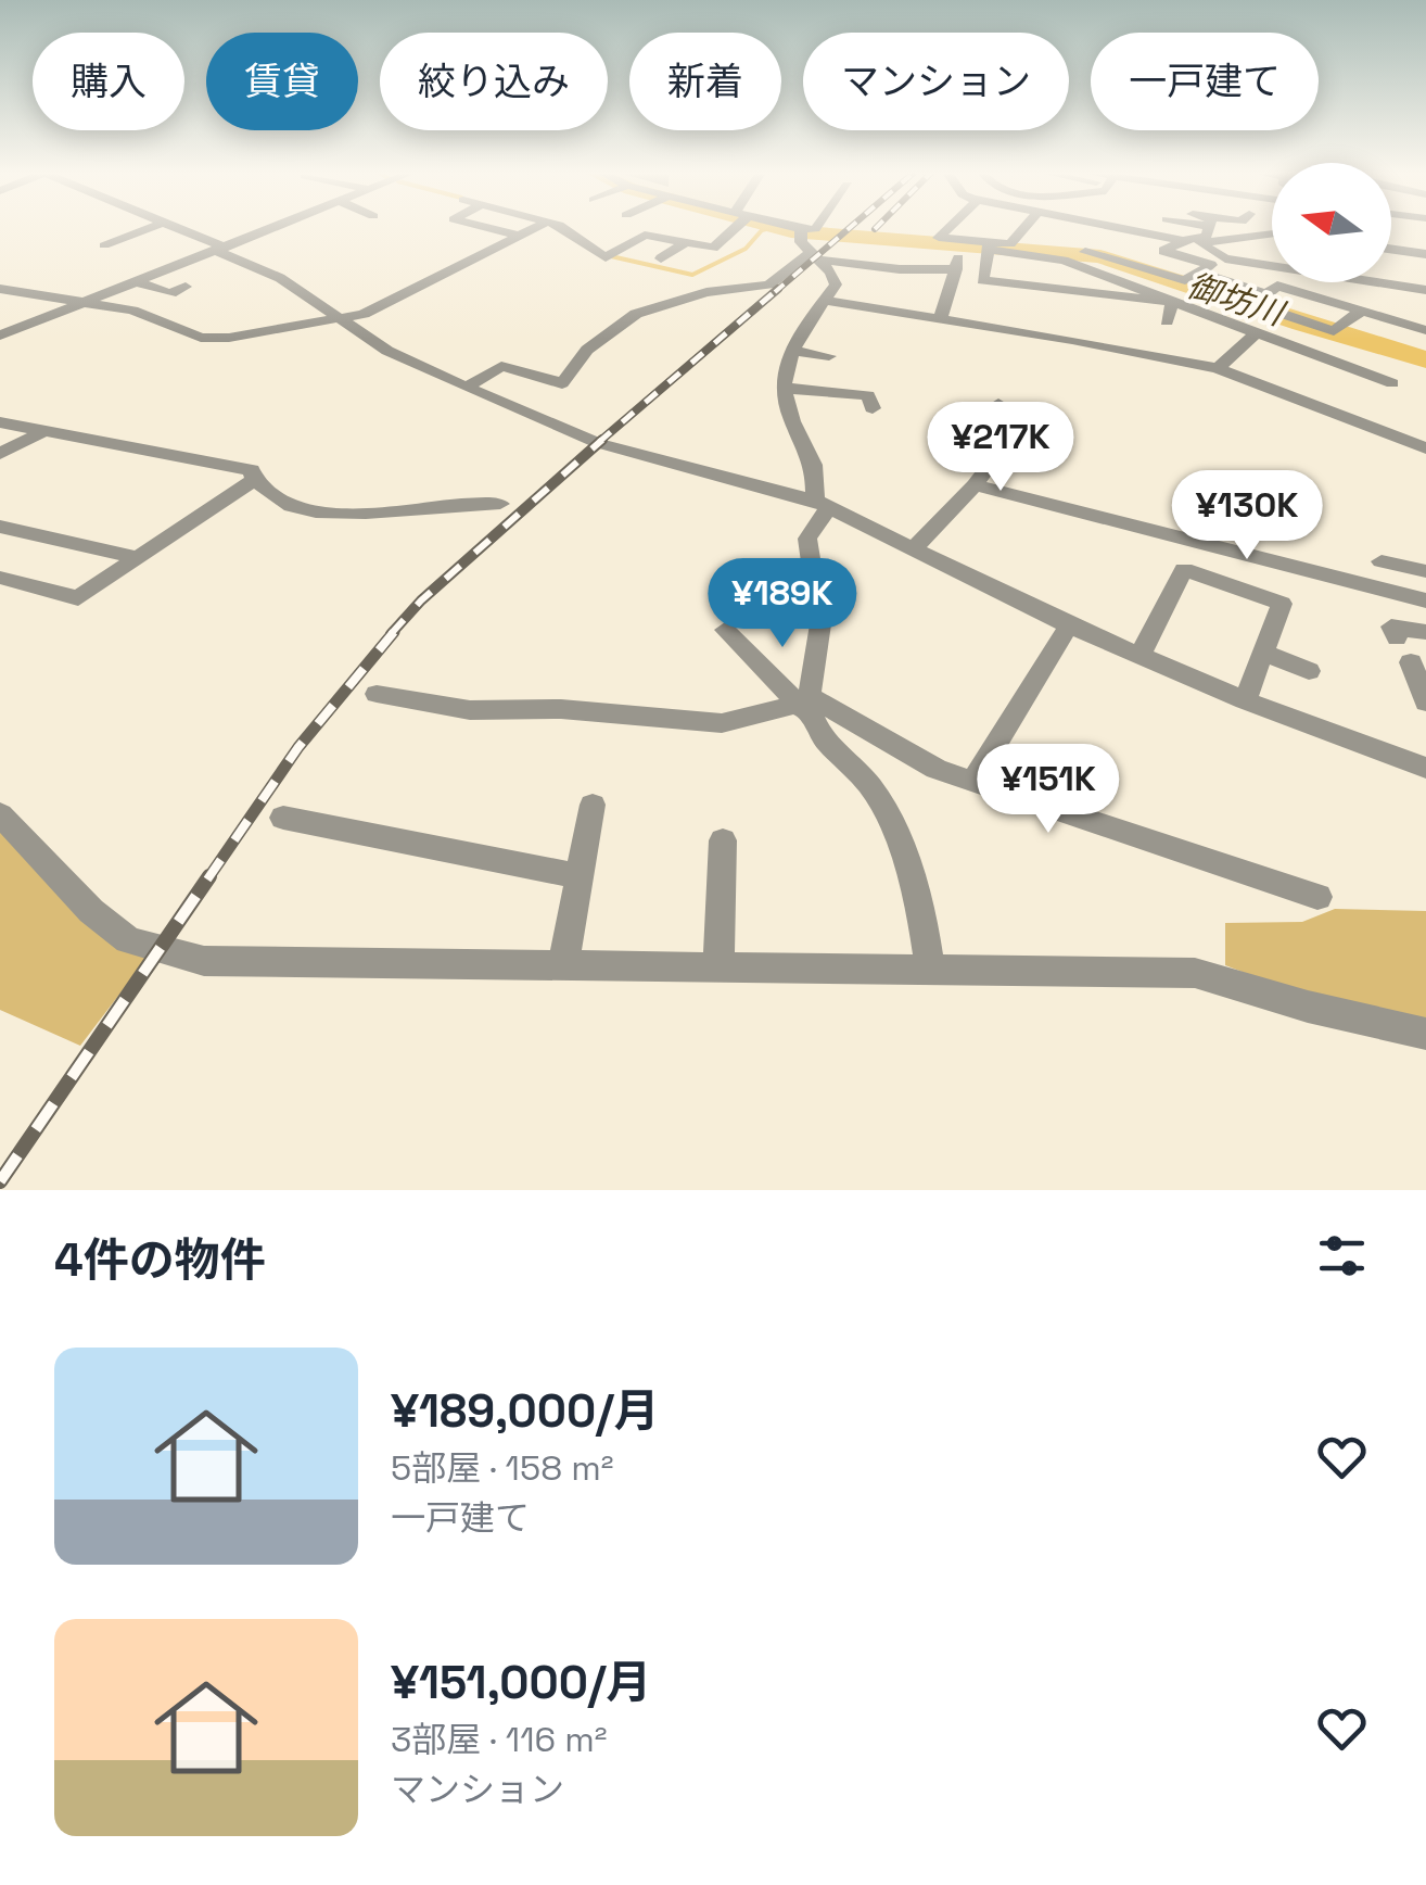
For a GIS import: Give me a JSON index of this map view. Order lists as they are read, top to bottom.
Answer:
{
  "water": ["御坊川"],
  "north": "left",
  "page": {
    "chip": [
      "購入",
      "賃貸",
      "絞り込み",
      "新着",
      "マンション",
      "一戸建て"
    ],
    "price": [
      "¥217K",
      "¥130K",
      "¥189K",
      "¥151K"
    ],
    "heading": "4件の物件",
    "list": [
      {
        "name": "¥189,000/月",
        "note": "5部屋 · 158 m² · 一戸建て"
      },
      {
        "name": "¥151,000/月",
        "note": "3部屋 · 116 m² · マンション"
      }
    ]
  }
}
